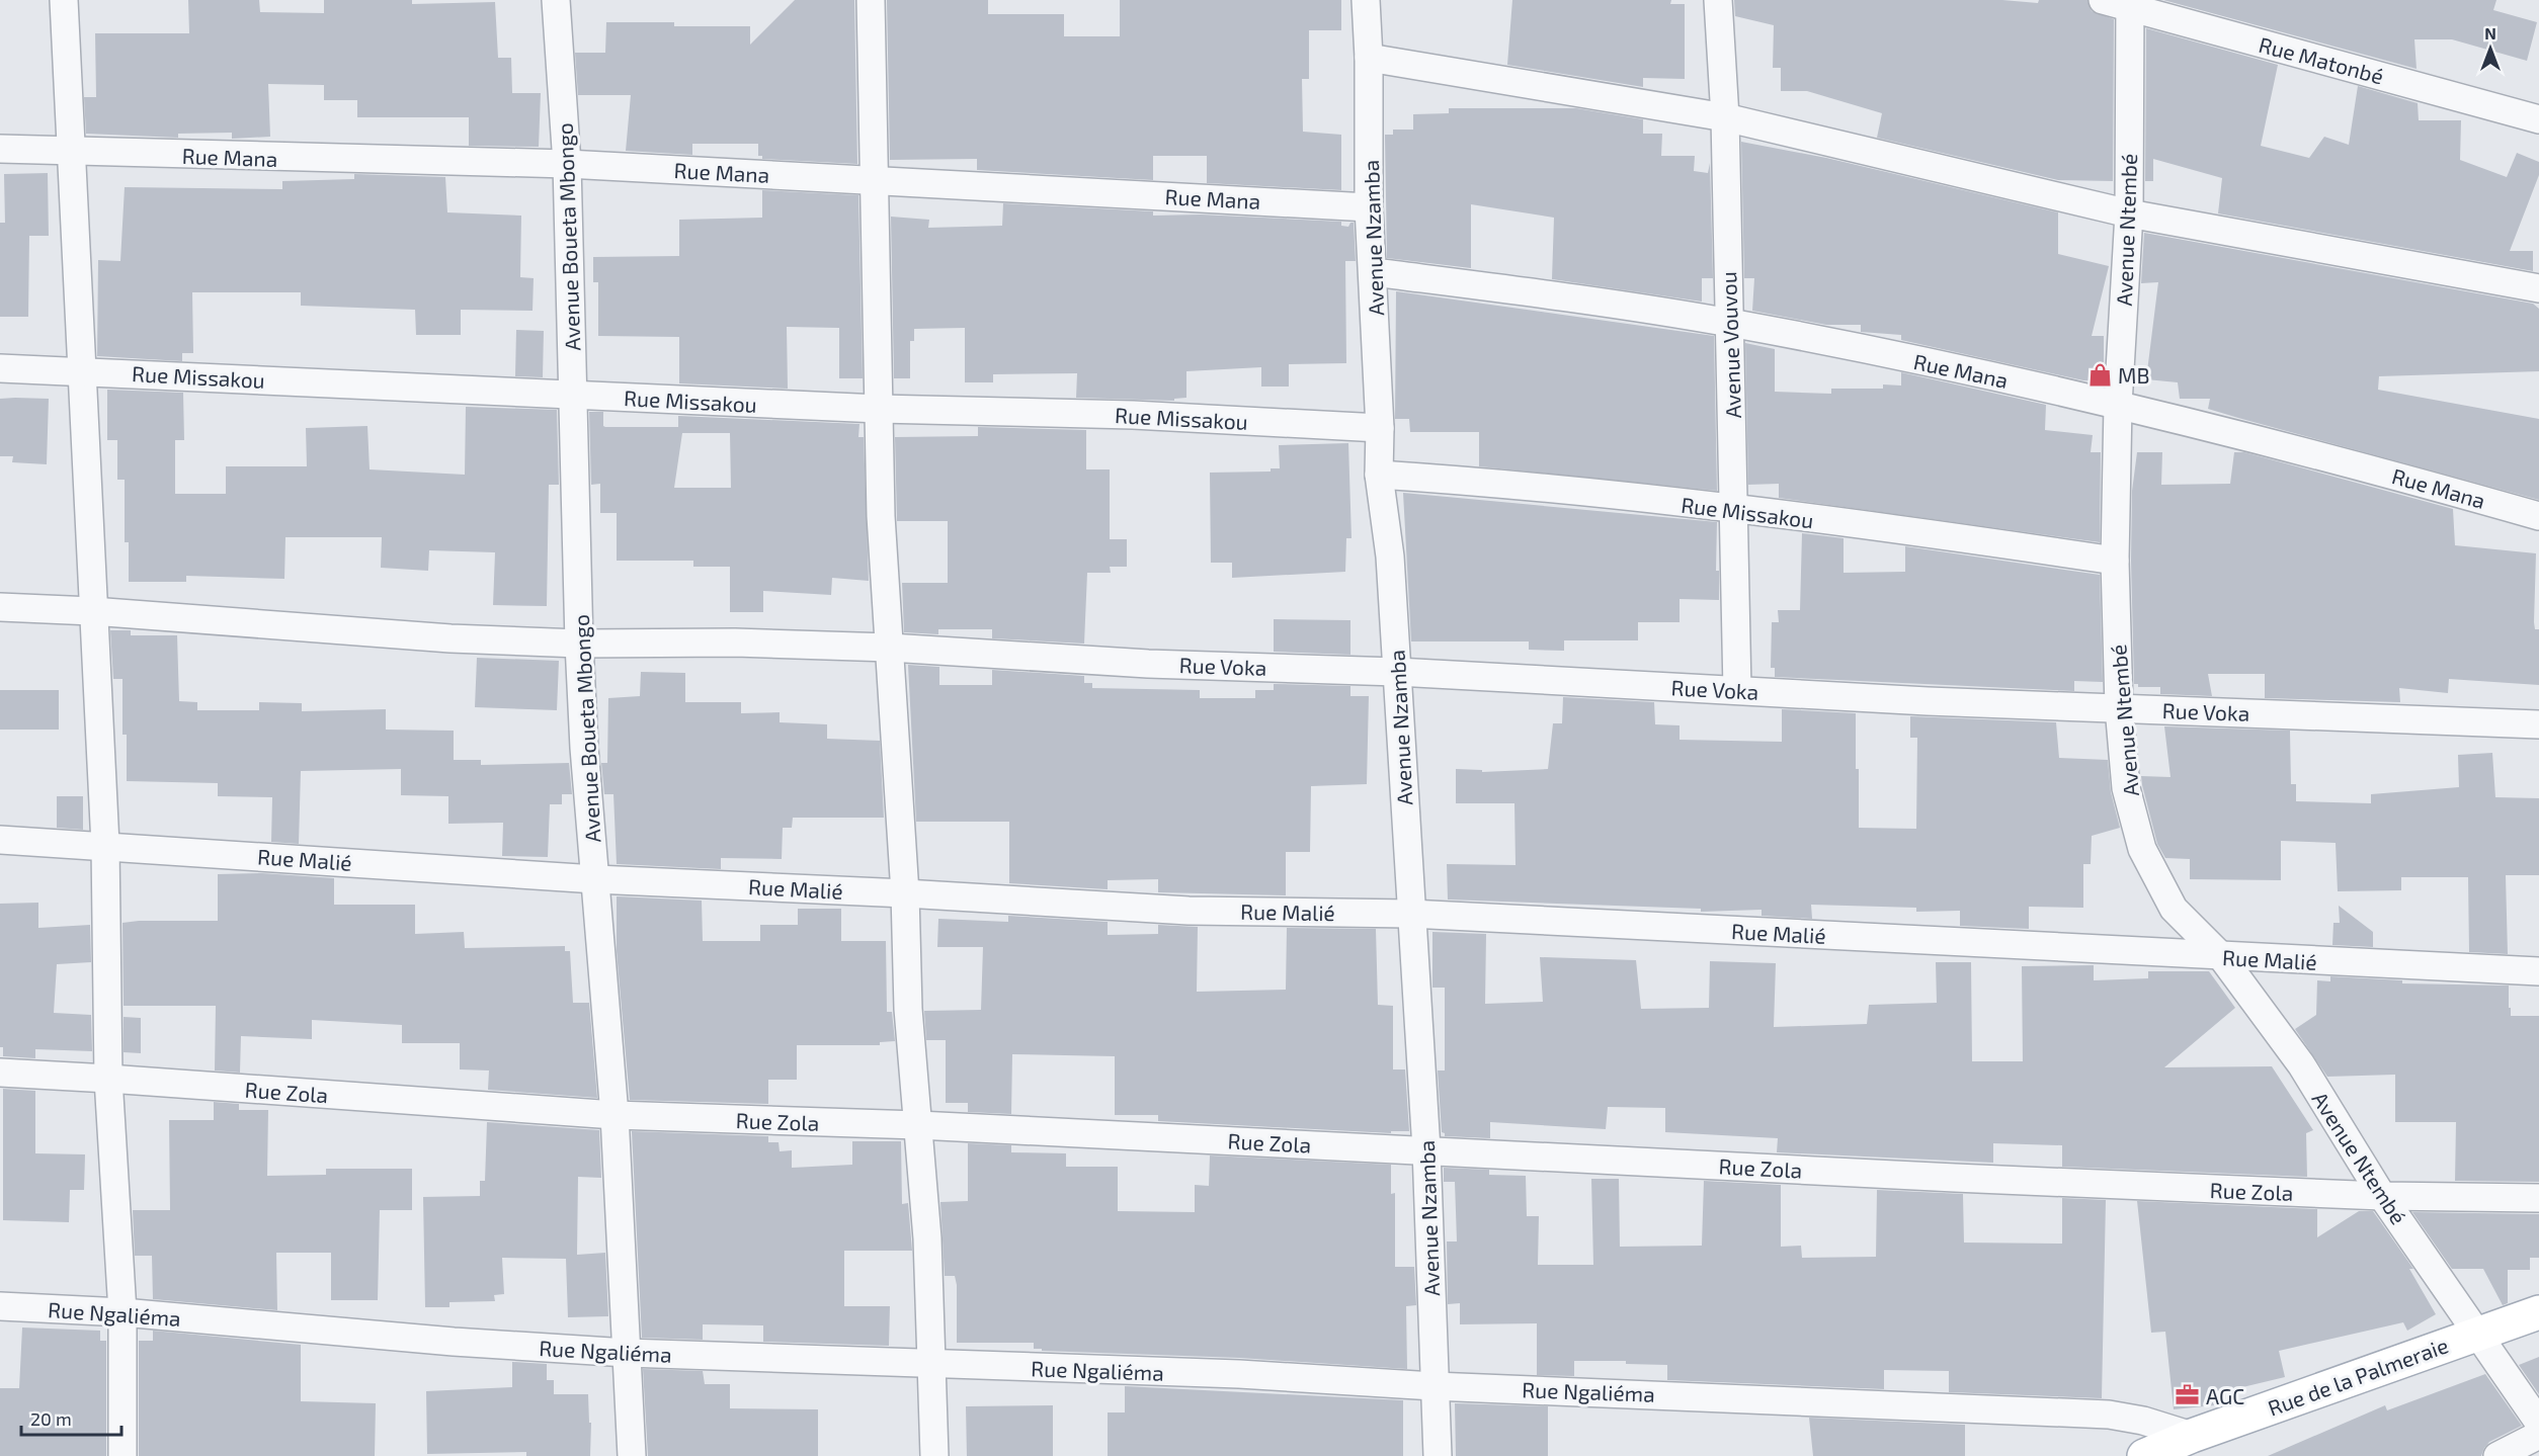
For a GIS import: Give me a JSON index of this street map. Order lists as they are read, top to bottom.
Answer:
{
  "streets": {
    "main road": ["Rue de la Palmeraie"],
    "street": [
      "Rue Matonbé",
      "Rue Mana",
      "Avenue Ntembé",
      "Avenue Boueta Mbongo",
      "Avenue Nzamba",
      "Avenue Vouvou",
      "Rue Missakou",
      "Rue Voka",
      "Rue Malié",
      "Rue Zola",
      "Rue Ngaliéma"
    ]
  },
  "crossings": [
    ["Rue Matonbé", "Avenue Ntembé"],
    ["Rue Mana", "Avenue Ntembé"],
    ["Rue Mana", "Avenue Boueta Mbongo"],
    ["Rue Mana", "Avenue Nzamba"],
    ["Rue Mana", "Avenue Vouvou"],
    ["Avenue Ntembé", "Rue Missakou"],
    ["Avenue Ntembé", "Rue Voka"],
    ["Avenue Ntembé", "Rue Malié"],
    ["Avenue Ntembé", "Rue Zola"],
    ["Avenue Ntembé", "Rue de la Palmeraie"],
    ["Avenue Boueta Mbongo", "Rue Missakou"],
    ["Avenue Boueta Mbongo", "Rue Voka"],
    ["Avenue Boueta Mbongo", "Rue Malié"],
    ["Avenue Boueta Mbongo", "Rue Zola"],
    ["Avenue Boueta Mbongo", "Rue Ngaliéma"],
    ["Avenue Nzamba", "Rue Missakou"],
    ["Avenue Nzamba", "Rue Voka"],
    ["Avenue Nzamba", "Rue Malié"],
    ["Avenue Nzamba", "Rue Zola"],
    ["Avenue Nzamba", "Rue Ngaliéma"],
    ["Avenue Vouvou", "Rue Missakou"],
    ["Avenue Vouvou", "Rue Voka"],
    ["Rue Ngaliéma", "Rue de la Palmeraie"]
  ],
  "places": {
    "shop": ["MB"],
    "office": ["AGC"]
  },
  "scale_bar": "20 m",
  "north": "top"
}
